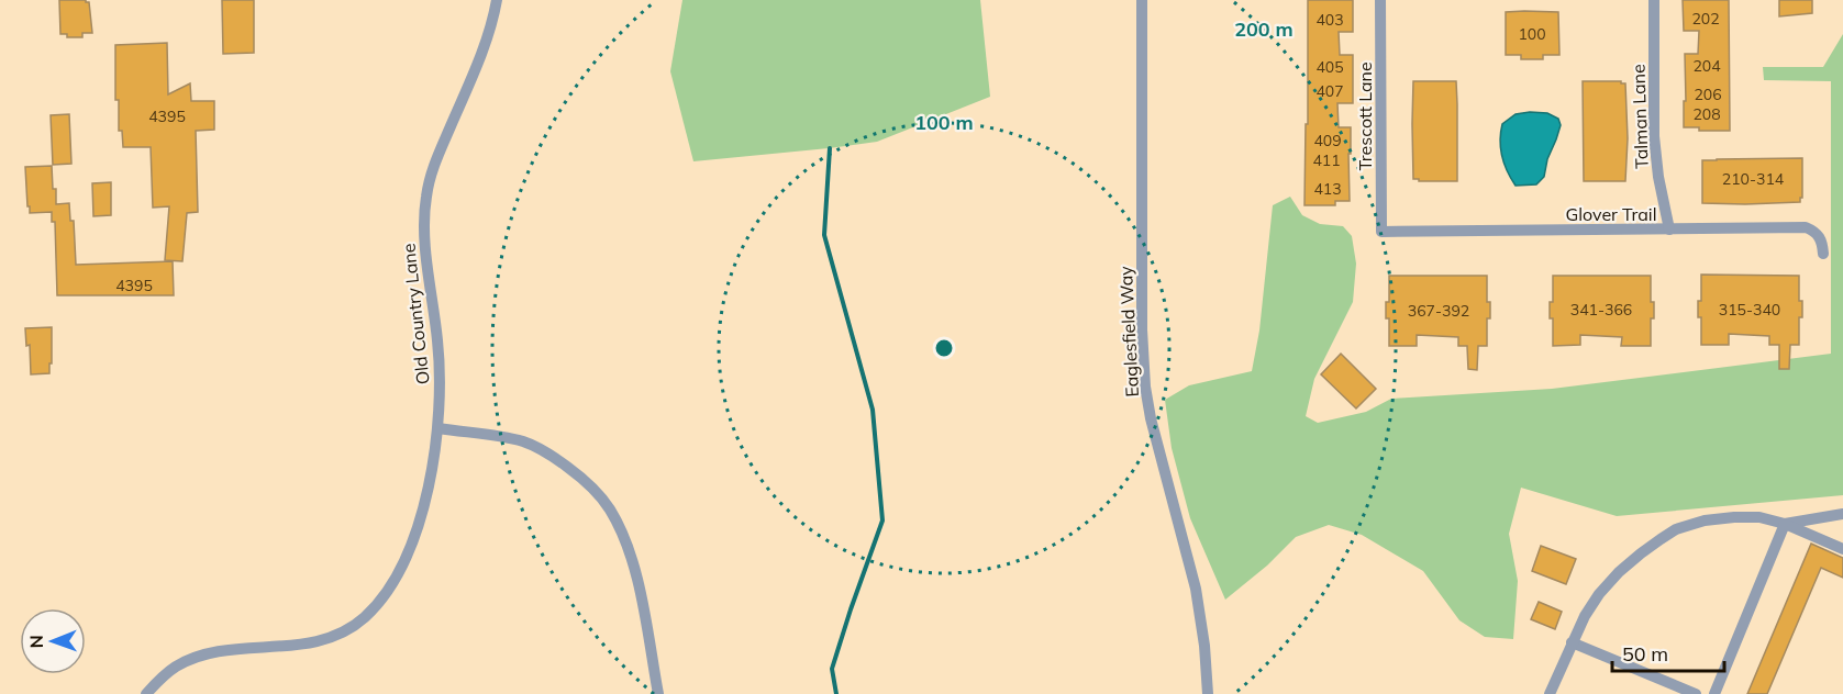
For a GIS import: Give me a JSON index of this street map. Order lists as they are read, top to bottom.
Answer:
{
  "streets": {
    "street": [
      "Trescott Lane",
      "Talman Lane",
      "Glover Trail",
      "Old Country Lane",
      "Eaglesfield Way"
    ]
  },
  "crossings": [
    ["Trescott Lane", "Glover Trail"],
    ["Talman Lane", "Glover Trail"]
  ],
  "house_numbers": [
    "202",
    "403",
    "100",
    "204",
    "405",
    "407",
    "206",
    "208",
    "4395",
    "409",
    "411",
    "210-314",
    "413",
    "4395",
    "341-366",
    "315-340",
    "367-392"
  ],
  "scale_bar": "50 m",
  "north": "left",
  "rings": ["200 m", "100 m"]
}
